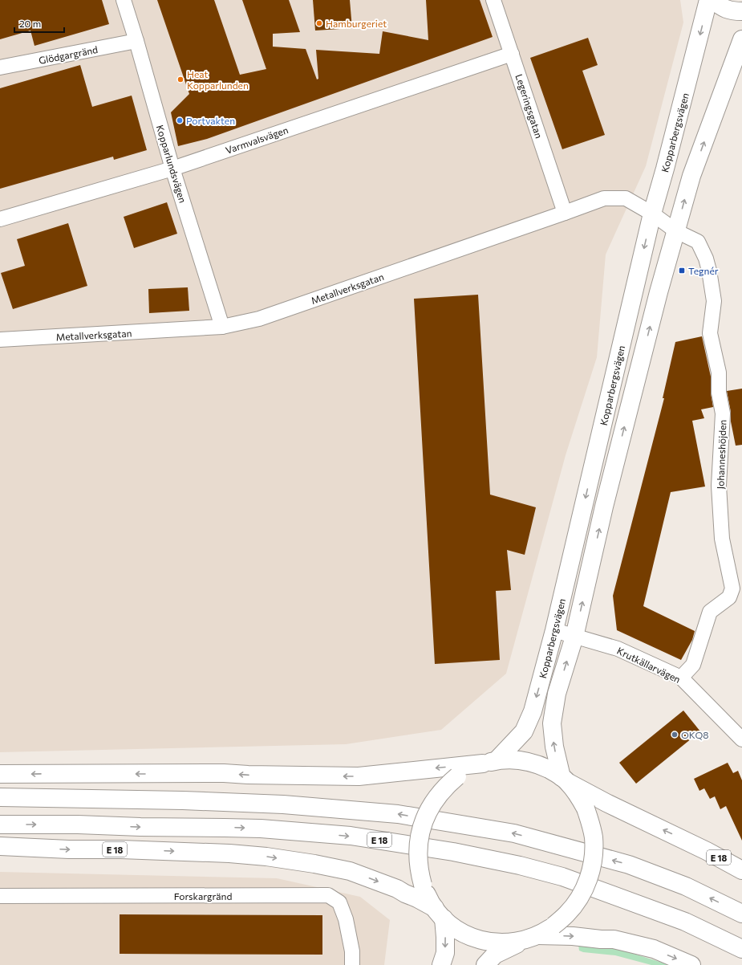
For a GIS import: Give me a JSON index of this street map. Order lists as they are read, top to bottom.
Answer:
{
  "streets": {
    "main road": ["Kopparbergsvägen", "E 18"],
    "street": [
      "Glödgargränd",
      "Legeringsgatan",
      "Varmvalsvägen",
      "Kopparlundsvägen",
      "Metallverksgatan",
      "Johanneshöjden",
      "Krutkällarvägen",
      "Forskargränd"
    ]
  },
  "crossings": [
    ["Glödgargränd", "Kopparlundsvägen"],
    ["Legeringsgatan", "Varmvalsvägen"],
    ["Legeringsgatan", "Metallverksgatan"],
    ["Kopparbergsvägen", "Metallverksgatan"],
    ["Kopparbergsvägen", "Johanneshöjden"],
    ["Kopparbergsvägen", "Krutkällarvägen"],
    ["Kopparbergsvägen", "E 18"],
    ["Varmvalsvägen", "Kopparlundsvägen"],
    ["Kopparlundsvägen", "Metallverksgatan"],
    ["Metallverksgatan", "Johanneshöjden"],
    ["Johanneshöjden", "Krutkällarvägen"]
  ],
  "places": {
    "other": [
      "Hamburgeriet",
      "Heat Kopparlunden",
      "Portvakten",
      "OKQ8"
    ],
    "transit": ["Tegnér"]
  },
  "scale_bar": "20 m"
}
